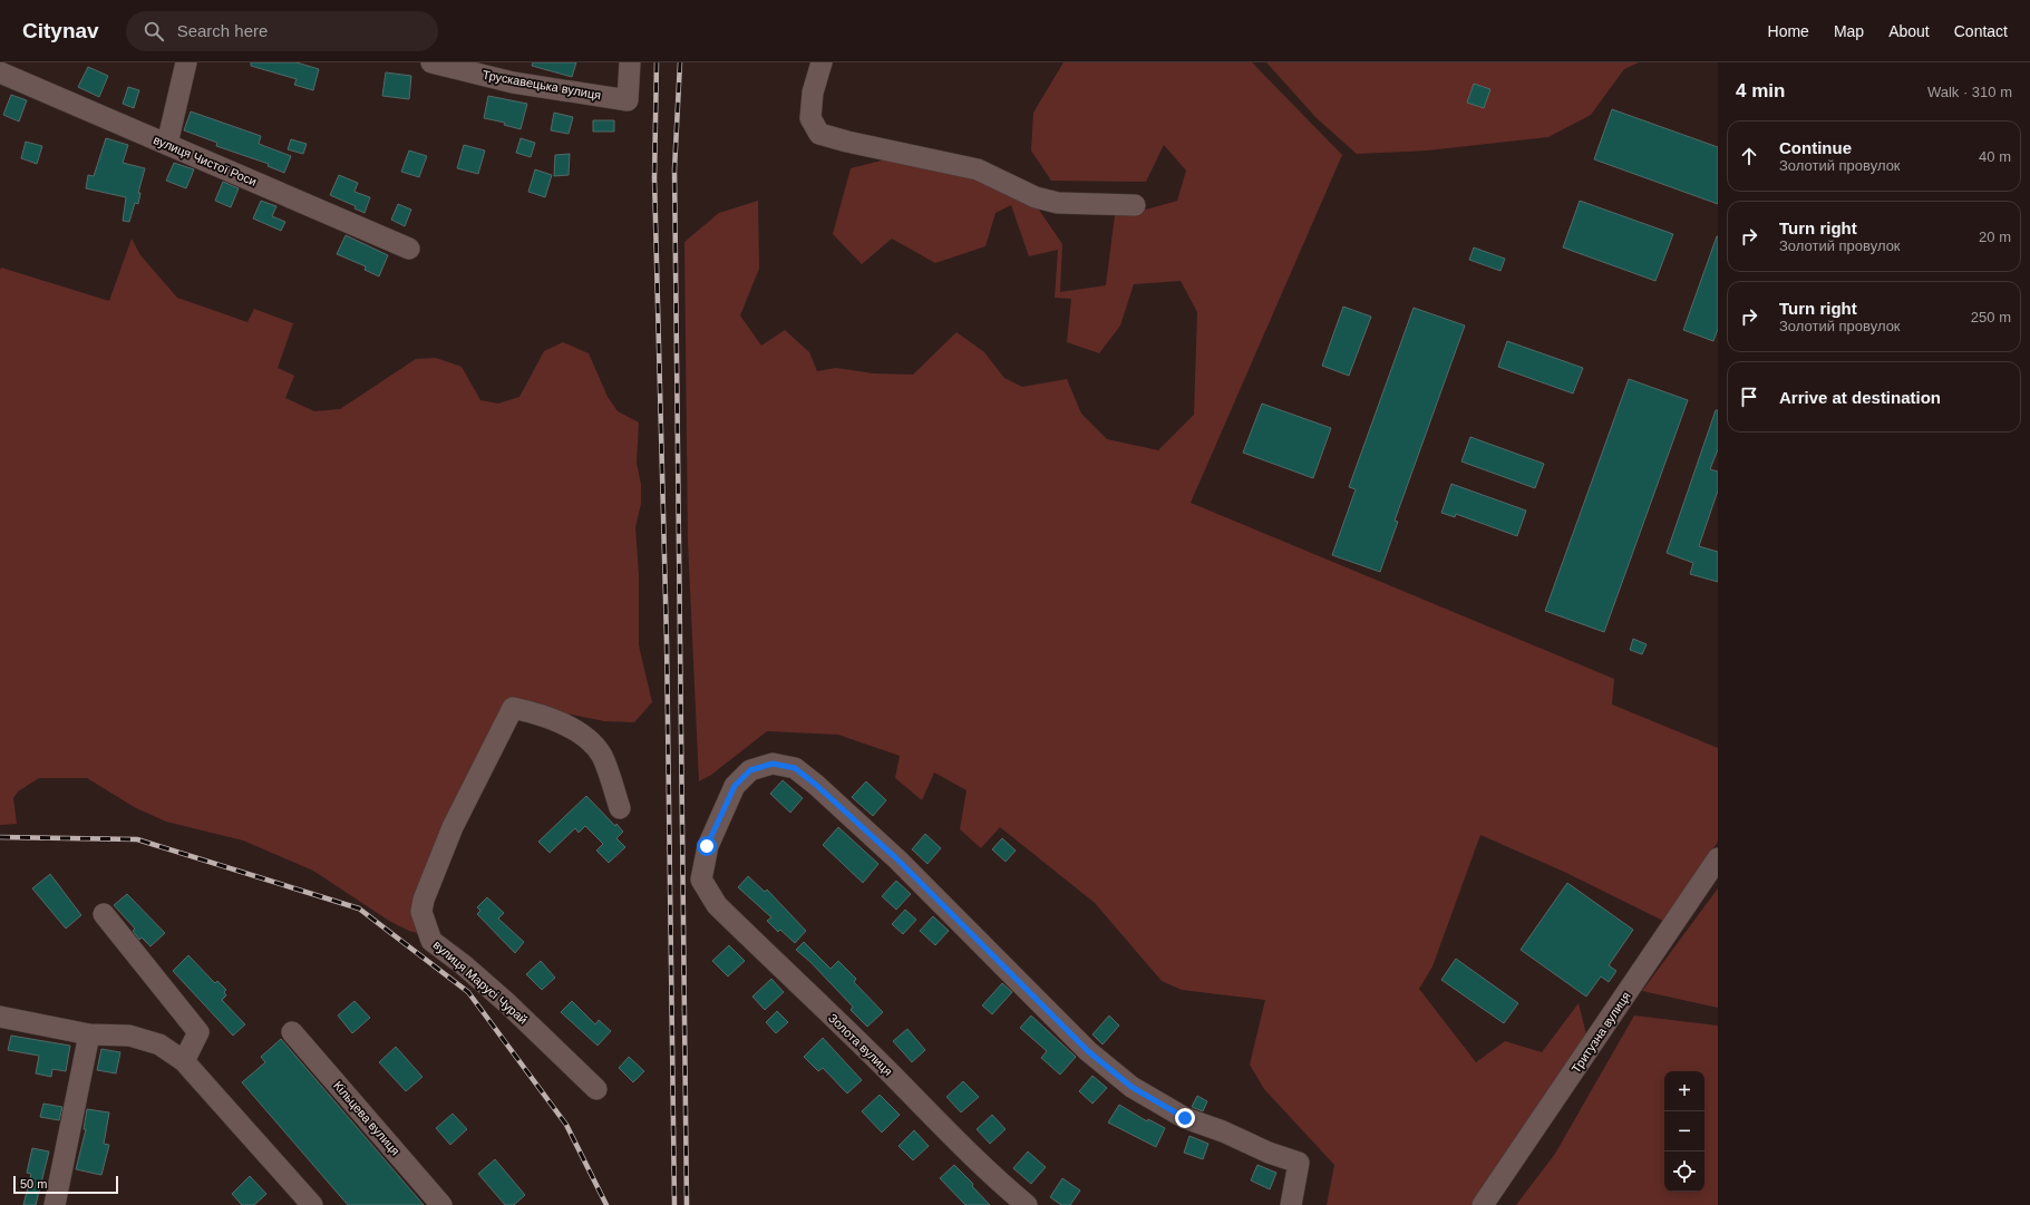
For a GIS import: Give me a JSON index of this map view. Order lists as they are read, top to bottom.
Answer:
{
  "streets": {
    "street": [
      "Трускавецька вулиця",
      "вулиця Чистої Роси",
      "вулиця Марусі Чурай",
      "Тритузна вулиця",
      "Золота вулиця",
      "Кільцева вулиця"
    ]
  },
  "scale_bar": "50 m",
  "page": {
    "header": "Citynav",
    "search": "Search here",
    "nav": [
      "Home",
      "Map",
      "About",
      "Contact"
    ],
    "heading": ["4 min", "Walk · 310 m"],
    "list": [
      ["Continue", "Золотий провулок", "40 m"],
      ["Turn right", "Золотий провулок", "20 m"],
      ["Turn right", "Золотий провулок", "250 m"],
      "Arrive at destination"
    ],
    "map_buttons": ["+", "−"],
    "scale": "50 m"
  }
}
